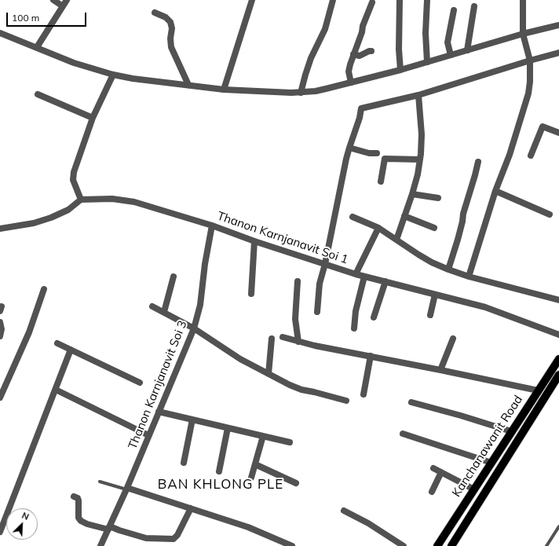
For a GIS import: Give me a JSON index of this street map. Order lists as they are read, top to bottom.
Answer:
{
  "streets": {
    "main road": ["Kanchanawanit Road"],
    "street": ["Thanon Karnjanavit Soi 1", "Thanon Karnjanavit Soi 3"]
  },
  "crossings": [
    ["Thanon Karnjanavit Soi 1", "Thanon Karnjanavit Soi 3"]
  ],
  "districts": ["BAN KHLONG PLE"],
  "scale_bar": "100 m",
  "north": "top right"
}
